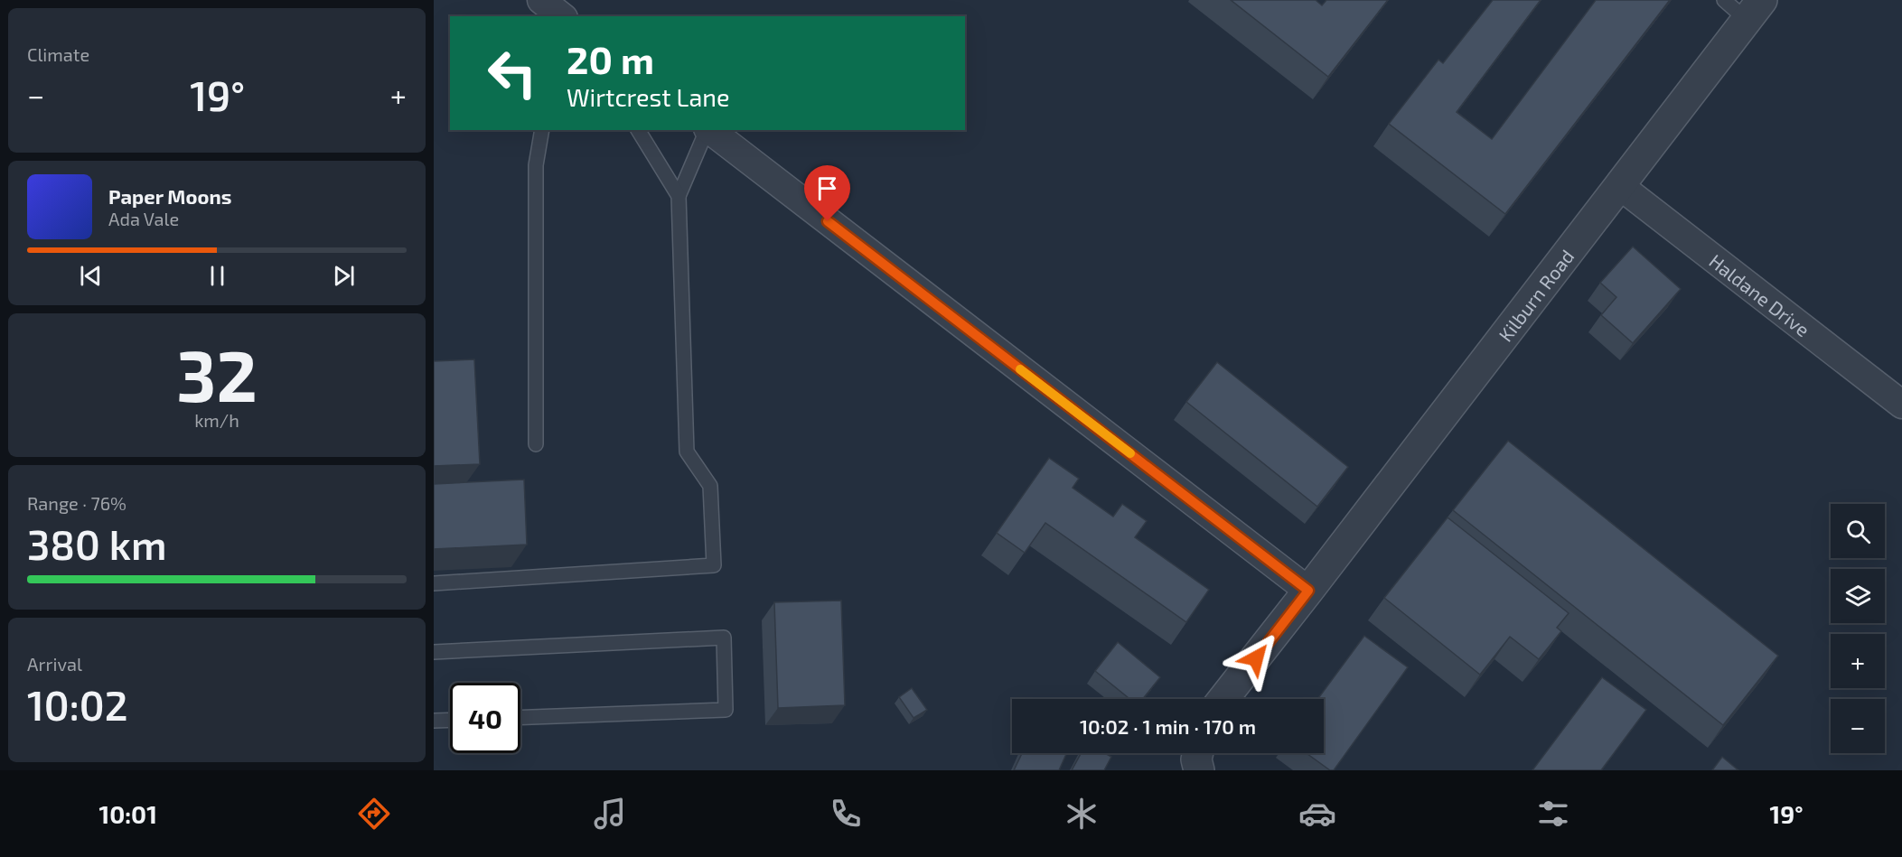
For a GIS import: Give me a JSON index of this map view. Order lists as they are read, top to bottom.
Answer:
{
  "streets": {
    "street": ["Kilburn Road", "Haldane Drive"]
  },
  "crossings": [
    ["Kilburn Road", "Haldane Drive"]
  ],
  "page": {
    "tile": [
      "Climate",
      ["32", "km/h"],
      ["Range · 76%", "380 km"],
      ["Arrival", "10:02"]
    ],
    "turn": ["20 m", "Wirtcrest Lane"],
    "heat": ["−", "19°", "+"],
    "song": ["Paper Moons", "Ada Vale"],
    "map_buttons": ["+", "−"],
    "limit": "40",
    "trip": "10:02 · 1 min · 170 m",
    "tabs": ["10:01", "19°"]
  }
}
